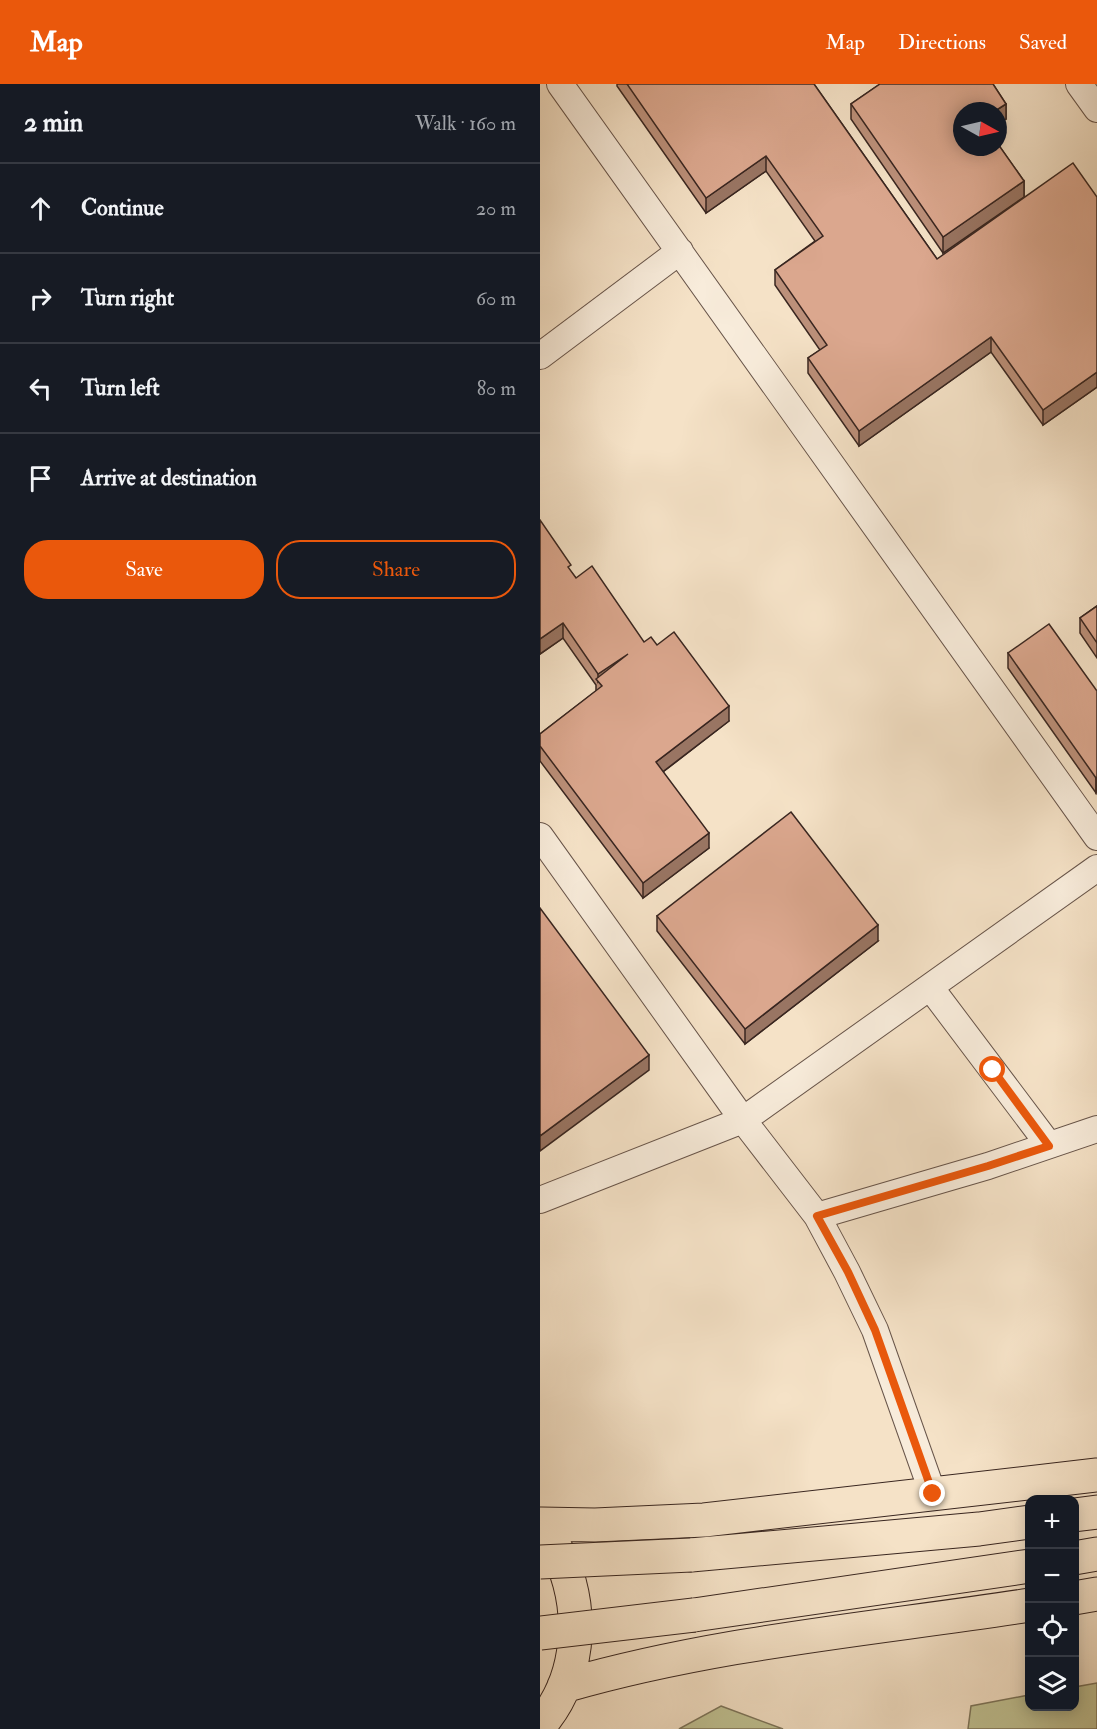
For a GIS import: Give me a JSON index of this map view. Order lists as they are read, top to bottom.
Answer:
{
  "north": "right",
  "page": {
    "header": "Map",
    "nav": ["Map", "Directions", "Saved"],
    "heading": ["2 min", "Walk · 160 m"],
    "list": [
      ["Continue", "20 m"],
      ["Turn right", "60 m"],
      ["Turn left", "80 m"],
      "Arrive at destination"
    ],
    "buttons": ["Save", "Share"],
    "map_buttons": ["+", "−"]
  }
}
